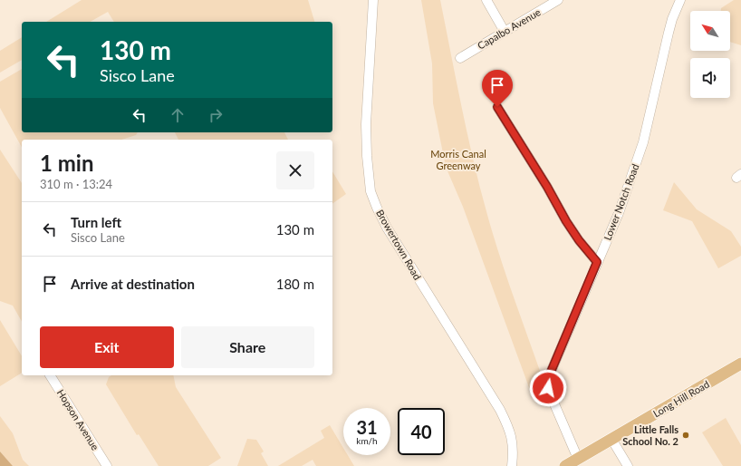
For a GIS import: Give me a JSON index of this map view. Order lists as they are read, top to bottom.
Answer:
{
  "streets": {
    "main road": ["Long Hill Road"],
    "street": [
      "Capalbo Avenue",
      "Lower Notch Road",
      "Browertown Road",
      "Hopson Avenue"
    ]
  },
  "crossings": [
    ["Lower Notch Road", "Long Hill Road"]
  ],
  "parks": ["Morris Canal Greenway"],
  "places": ["Little Falls School No. 2"],
  "north": "top left",
  "page": {
    "turn": ["130 m", "Sisco Lane"],
    "heading": ["1 min", "310 m · 13:24"],
    "list": [
      {
        "name": "Turn left",
        "note": "Sisco Lane",
        "value": "130 m"
      },
      {
        "name": "Arrive at destination",
        "value": "180 m"
      }
    ],
    "buttons": ["Exit", "Share"],
    "speed": "31 km/h",
    "limit": "40"
  }
}
